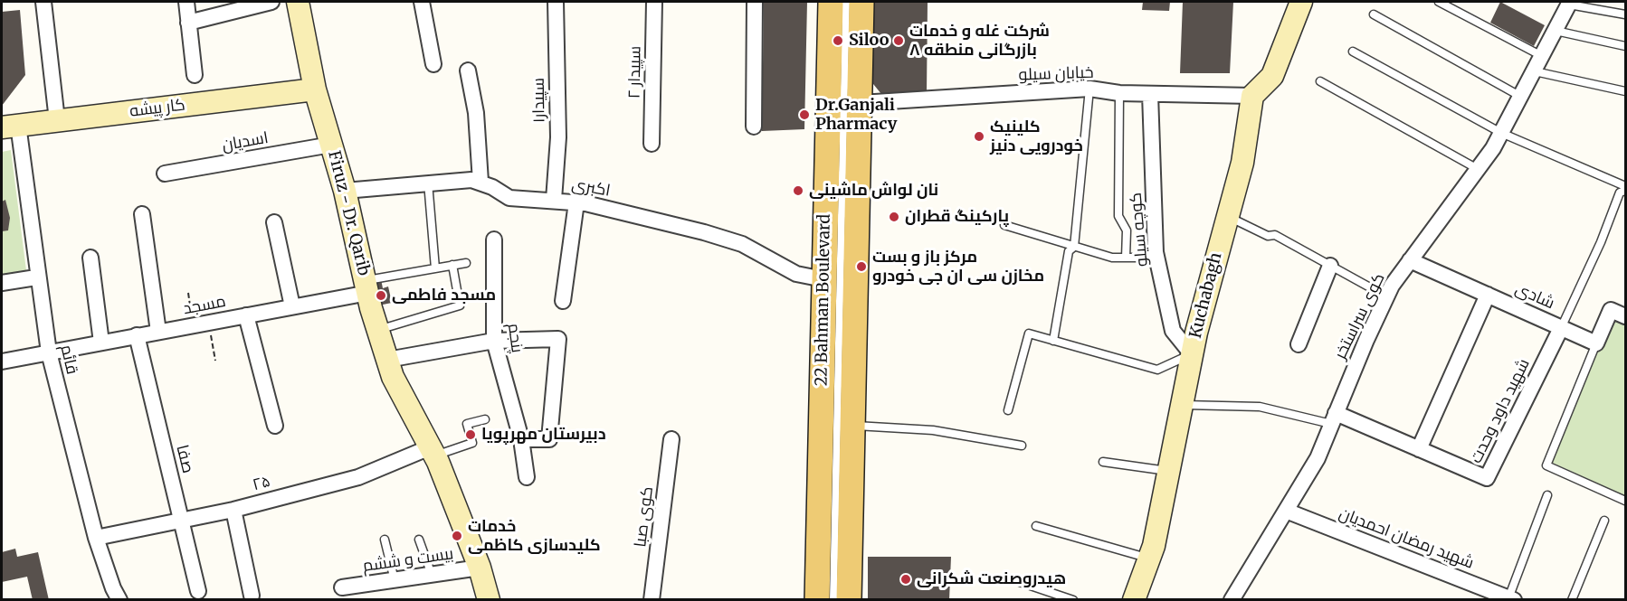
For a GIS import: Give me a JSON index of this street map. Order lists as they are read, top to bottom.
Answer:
{
  "streets": {
    "main road": [
      "کار پیشه",
      "Firuz - Dr. Qarib",
      "Kuchabagh",
      "22 Bahman Boulevard"
    ],
    "street": [
      "سپیدار ۲",
      "خیابان سیلو",
      "سپیدار۱",
      "اسدیان",
      "اکبری",
      "کوچه سیلو",
      "شادی",
      "مسجد",
      "کوی سراستخر",
      "پنجم",
      "قائم",
      "شهید داود وحدت",
      "صفا",
      "۲۵",
      "کوی صبا",
      "شهید رمضان احمدیان",
      "بیست و ششم"
    ]
  },
  "crossings": [
    ["خیابان سیلو", "کوچه سیلو"],
    ["خیابان سیلو", "Kuchabagh"],
    ["خیابان سیلو", "22 Bahman Boulevard"],
    ["سپیدار۱", "اکبری"],
    ["کار پیشه", "Firuz - Dr. Qarib"],
    ["کار پیشه", "قائم"],
    ["اسدیان", "Firuz - Dr. Qarib"],
    ["اکبری", "Firuz - Dr. Qarib"],
    ["اکبری", "22 Bahman Boulevard"],
    ["Firuz - Dr. Qarib", "مسجد"],
    ["Firuz - Dr. Qarib", "۲۵"],
    ["Firuz - Dr. Qarib", "بیست و ششم"],
    ["کوچه سیلو", "Kuchabagh"],
    ["شادی", "کوی سراستخر"],
    ["شادی", "شهید داود وحدت"],
    ["مسجد", "قائم"],
    ["مسجد", "صفا"],
    ["کوی سراستخر", "شهید داود وحدت"],
    ["کوی سراستخر", "شهید رمضان احمدیان"],
    ["قائم", "۲۵"],
    ["صفا", "۲۵"]
  ],
  "places": [
    "Siloo",
    "شرکت غله و خدمات بازرگانی منطقه ۸",
    "Dr.Ganjali Pharmacy",
    "کلینیک خودرویی دنیز",
    "نان لواش ماشینی",
    "پارکینگ قطران",
    "مرکز باز و بست مخازن سی ان جی خودرو",
    "مسجد فاطمی",
    "دبیرستان مهرپویا",
    "خدمات کلیدسازی کاظمی",
    "هیدروصنعت شکرانی"
  ]
}
